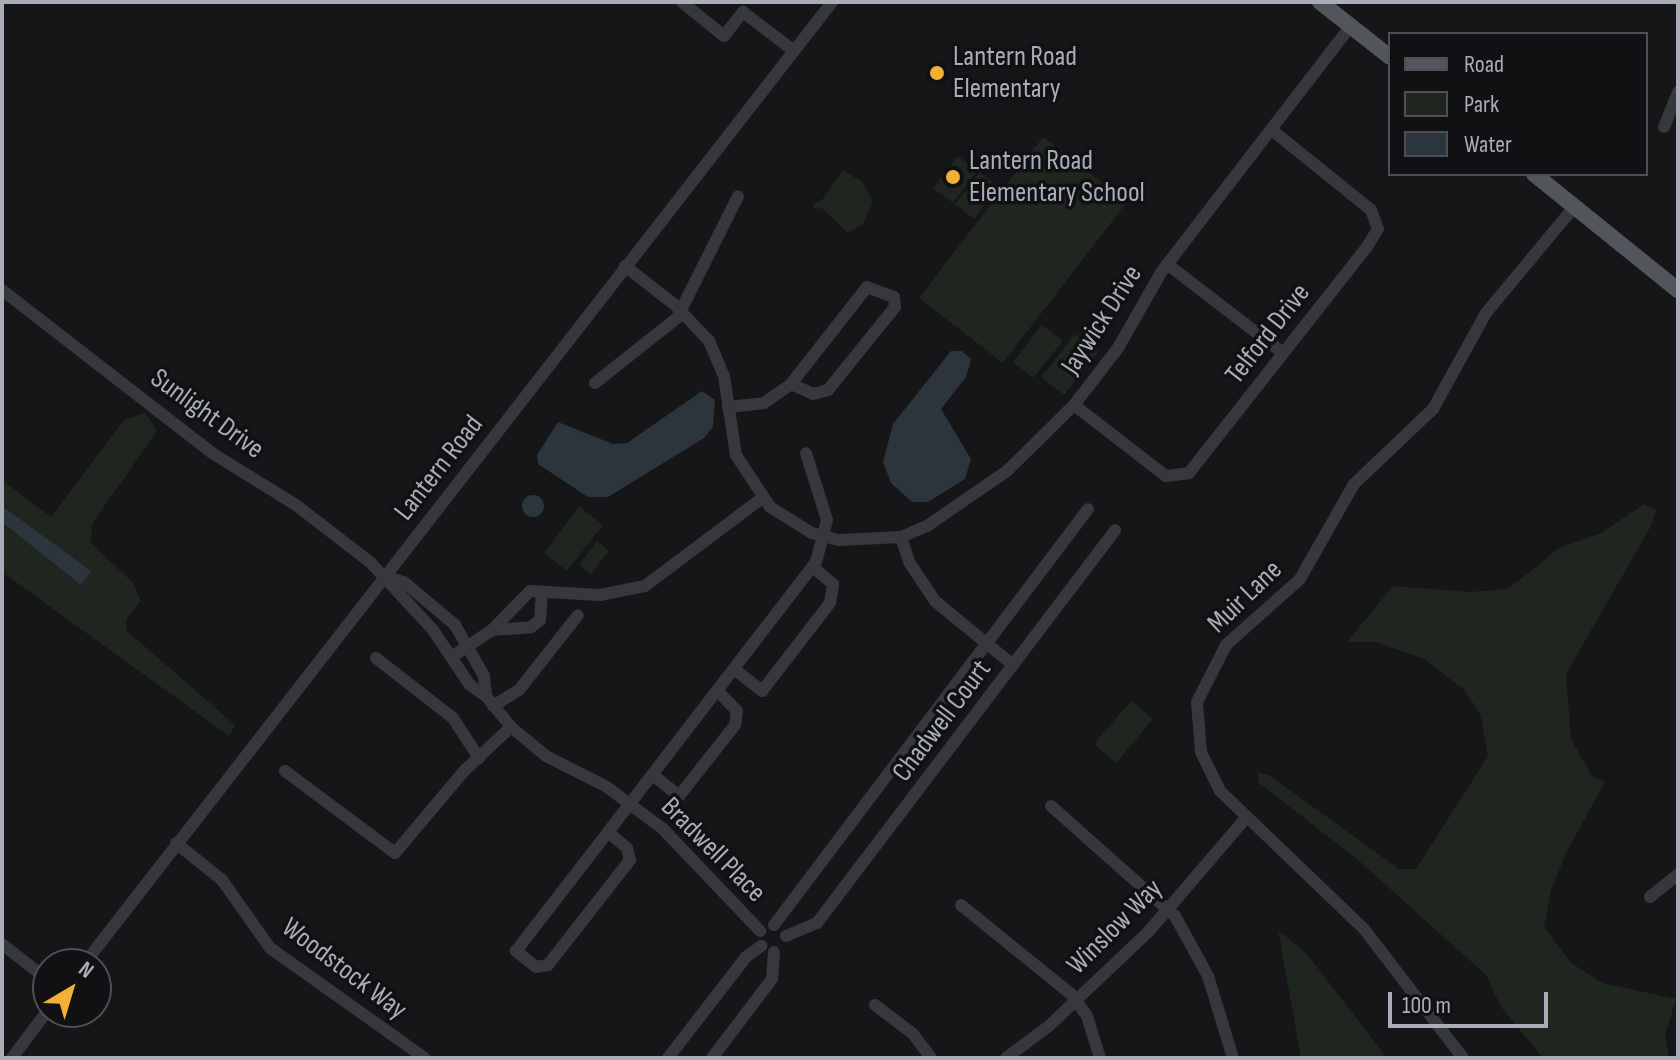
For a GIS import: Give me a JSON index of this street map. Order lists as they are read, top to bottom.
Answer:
{
  "streets": {
    "street": [
      "Jaywick Drive",
      "Telford Drive",
      "Sunlight Drive",
      "Lantern Road",
      "Muir Lane",
      "Chadwell Court",
      "Bradwell Place",
      "Winslow Way",
      "Woodstock Way"
    ]
  },
  "crossings": [
    ["Jaywick Drive", "Telford Drive"],
    ["Jaywick Drive", "Lantern Road"],
    ["Jaywick Drive", "Chadwell Court"],
    ["Sunlight Drive", "Lantern Road"],
    ["Sunlight Drive", "Bradwell Place"],
    ["Lantern Road", "Bradwell Place"],
    ["Lantern Road", "Woodstock Way"],
    ["Muir Lane", "Winslow Way"],
    ["Chadwell Court", "Bradwell Place"]
  ],
  "places": ["Lantern Road Elementary", "Lantern Road Elementary School"],
  "legend": ["Road", "Park", "Water"],
  "scale_bar": "100 m",
  "north": "top right"
}
